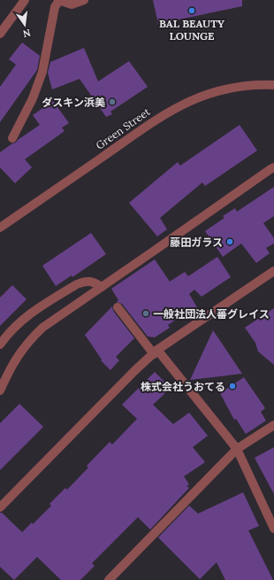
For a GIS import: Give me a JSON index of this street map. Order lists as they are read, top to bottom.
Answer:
{
  "streets": {
    "street": ["Green Street"]
  },
  "places": [
    "BAL BEAUTY LOUNGE",
    "ダスキン浜美",
    "藤田ガラス",
    "一般社団法人蕃グレイス",
    "株式会社うおてる"
  ],
  "north": "bottom"
}
